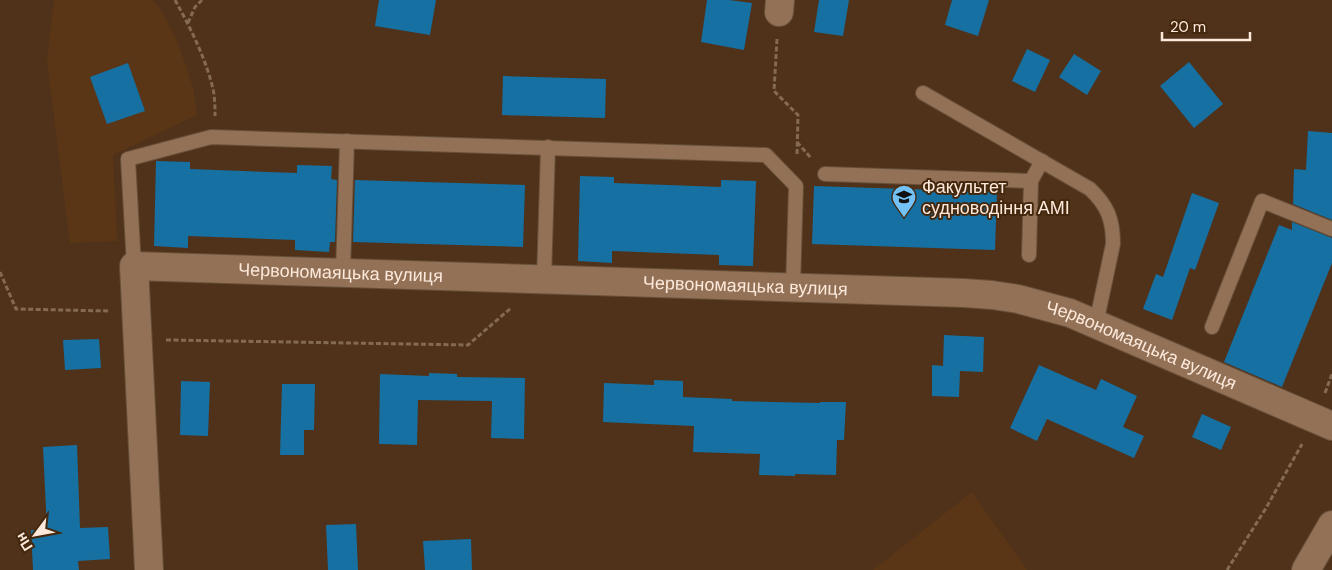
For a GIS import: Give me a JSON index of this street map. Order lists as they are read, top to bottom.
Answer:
{
  "streets": {
    "street": ["Червономаяцька вулиця"]
  },
  "places": {
    "school or university": ["Факультет судноводіння АМІ"]
  },
  "scale_bar": "20 m",
  "north": "bottom left"
}
